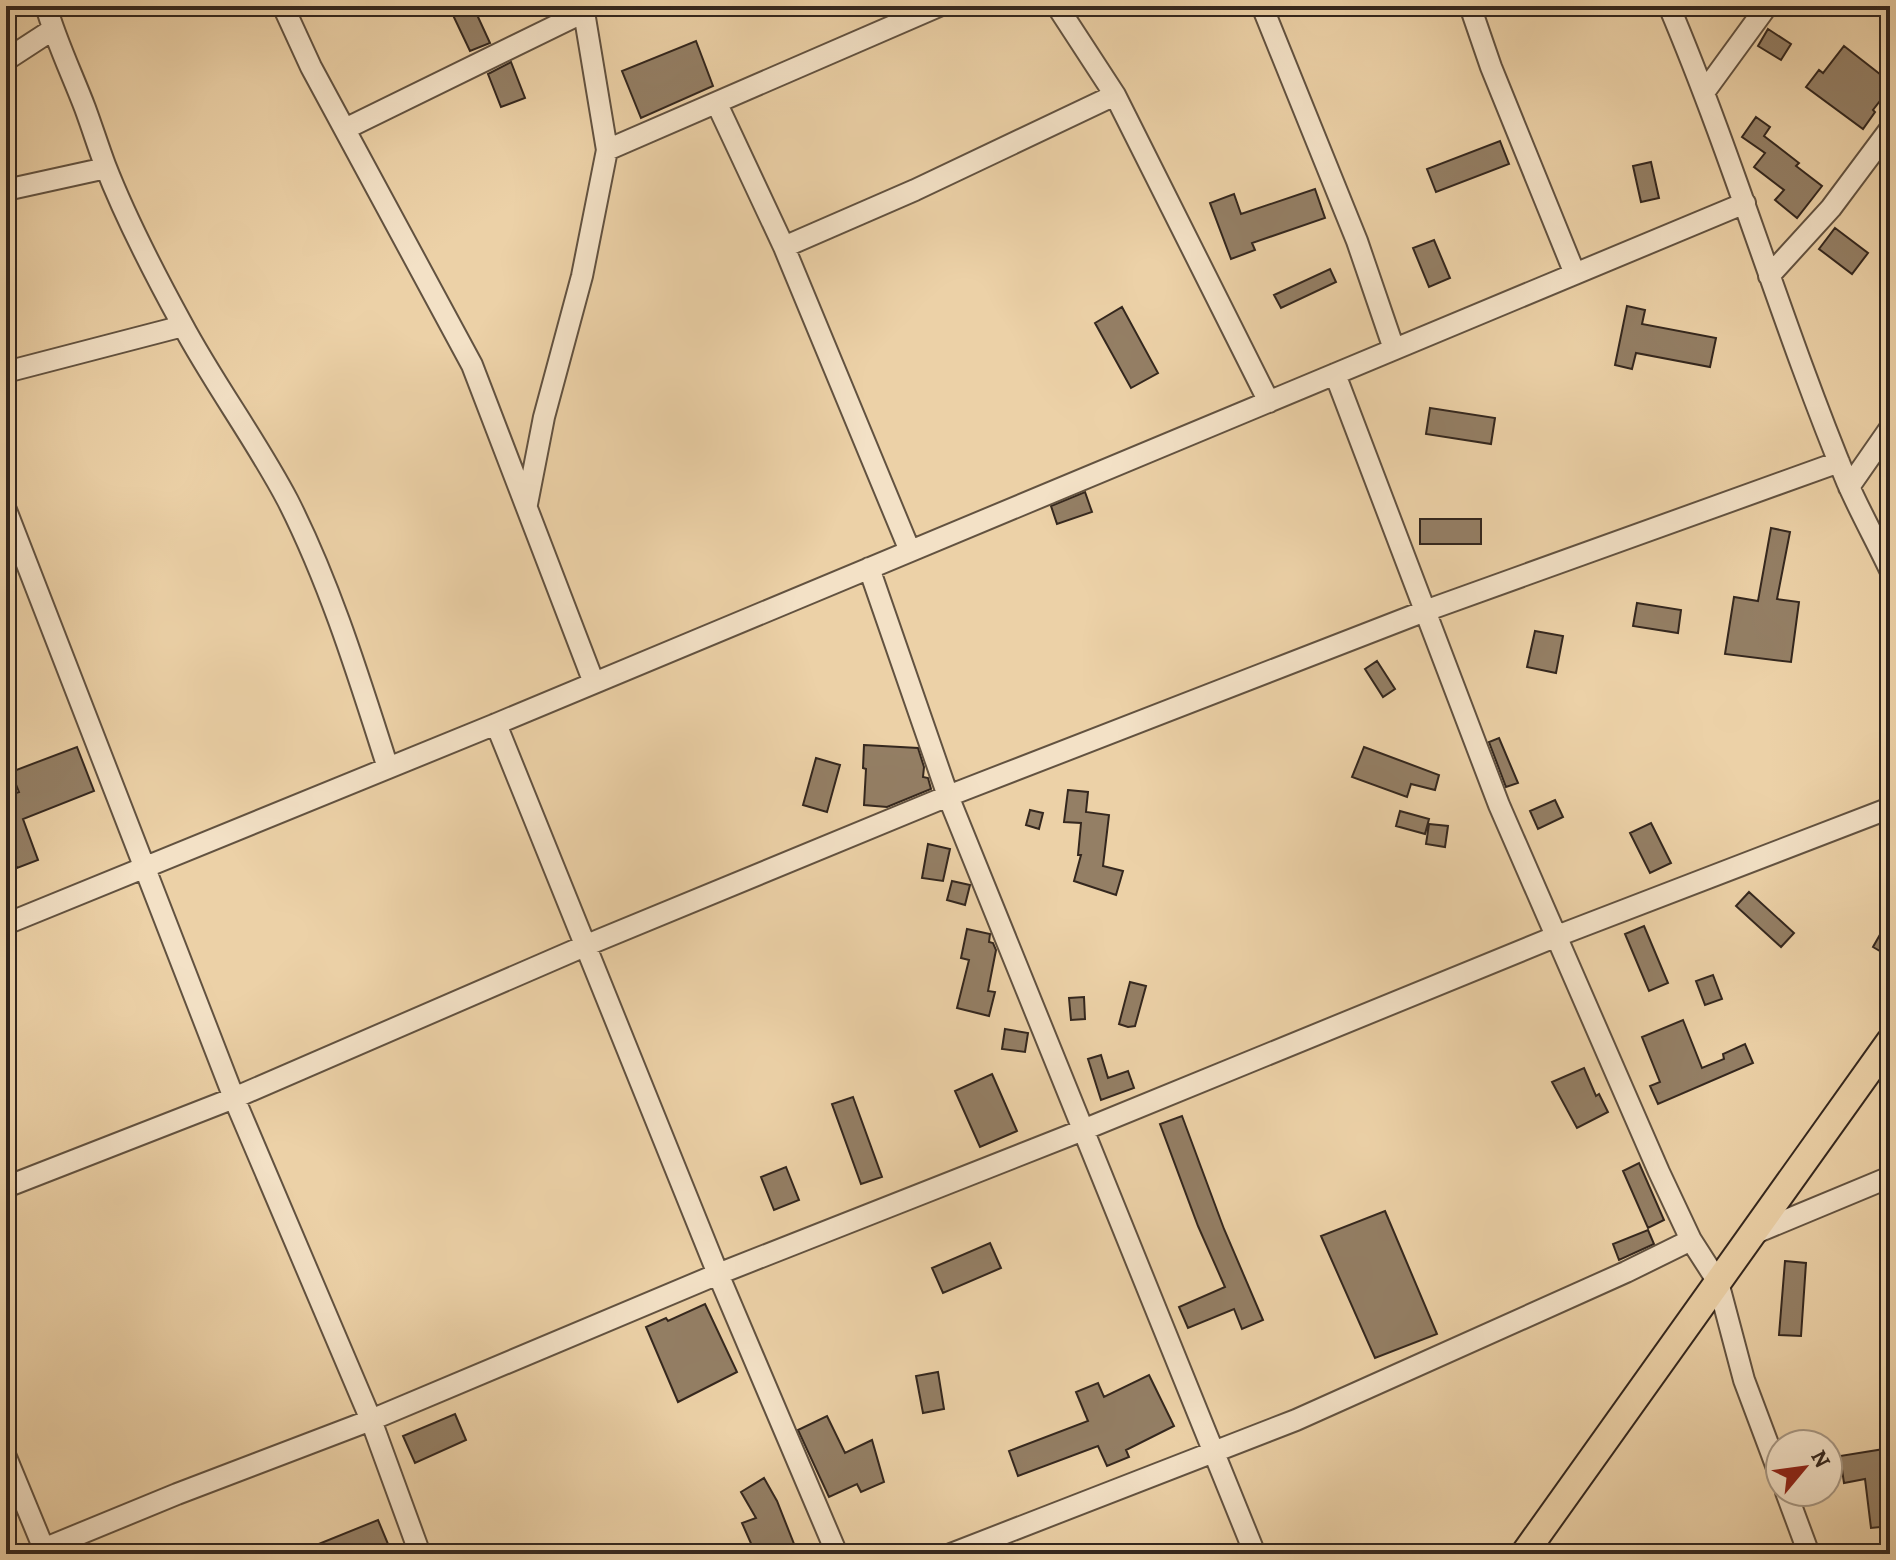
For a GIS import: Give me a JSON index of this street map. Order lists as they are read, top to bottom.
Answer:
{
  "north": "top right"
}
